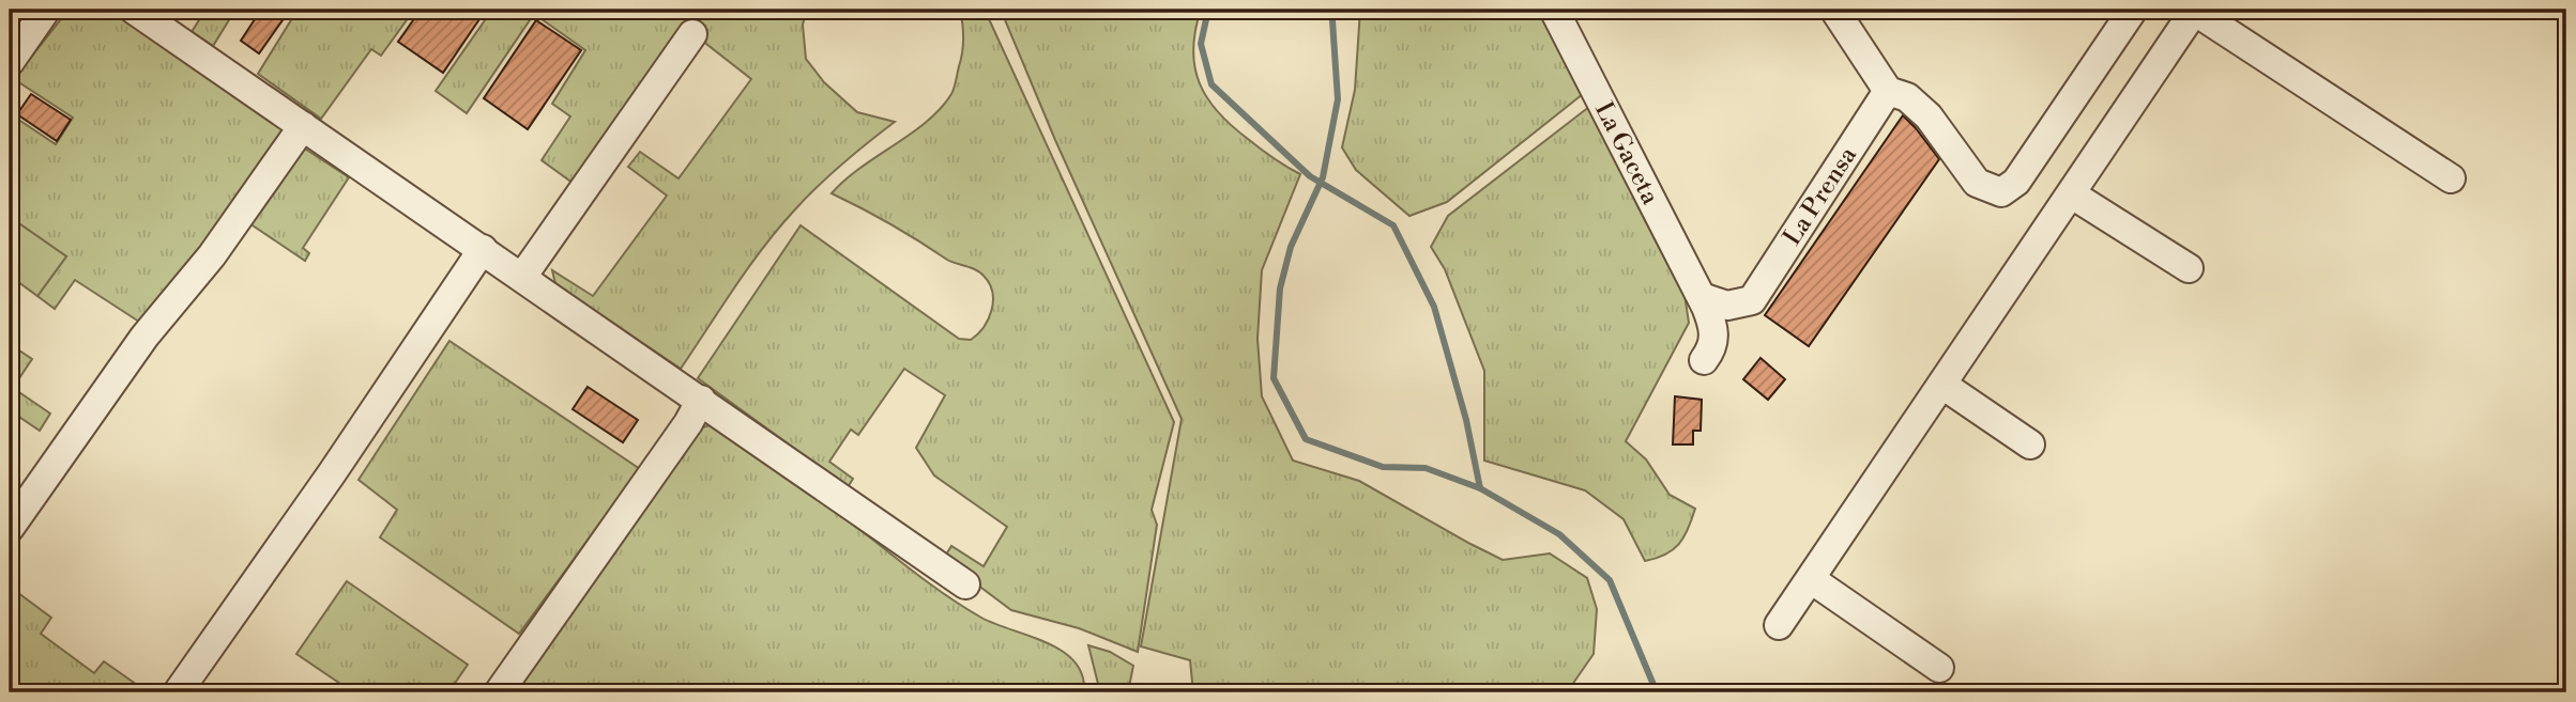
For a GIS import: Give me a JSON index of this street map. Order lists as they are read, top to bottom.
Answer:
{
  "streets": {
    "street": ["La Gaceta", "La Prensa"]
  },
  "crossings": [
    ["La Gaceta", "La Prensa"]
  ]
}
